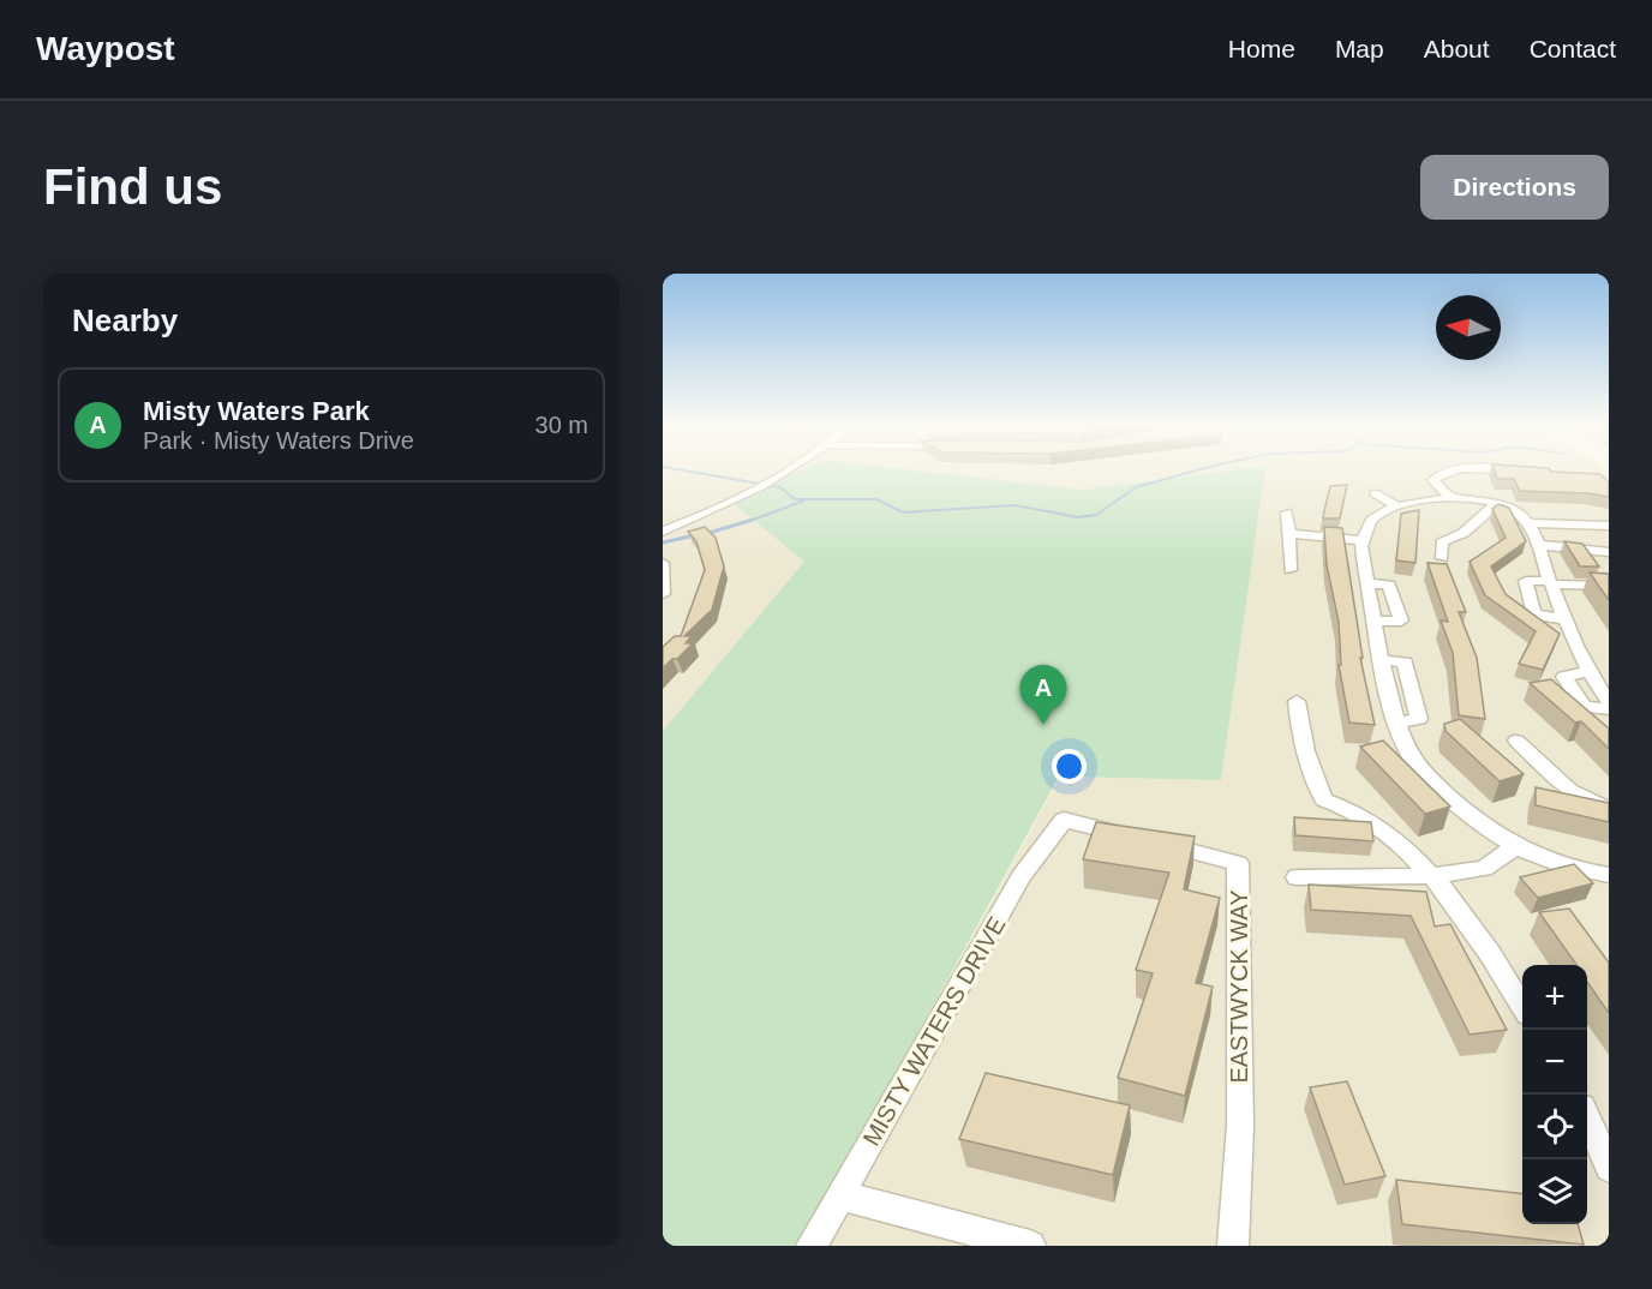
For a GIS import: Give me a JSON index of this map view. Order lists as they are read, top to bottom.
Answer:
{
  "streets": {
    "street": ["EASTWYCK WAY", "MISTY WATERS DRIVE"]
  },
  "crossings": [
    ["EASTWYCK WAY", "MISTY WATERS DRIVE"]
  ],
  "north": "left",
  "page": {
    "header": "Waypost",
    "nav": [
      "Home",
      "Map",
      "About",
      "Contact"
    ],
    "buttons": "Directions",
    "title": "Find us",
    "heading": "Nearby",
    "list": [
      {
        "mark": "A",
        "name": "Misty Waters Park",
        "note": "Park · Misty Waters Drive",
        "value": "30 m"
      }
    ],
    "pins": "A",
    "map_buttons": ["+", "−"]
  }
}
